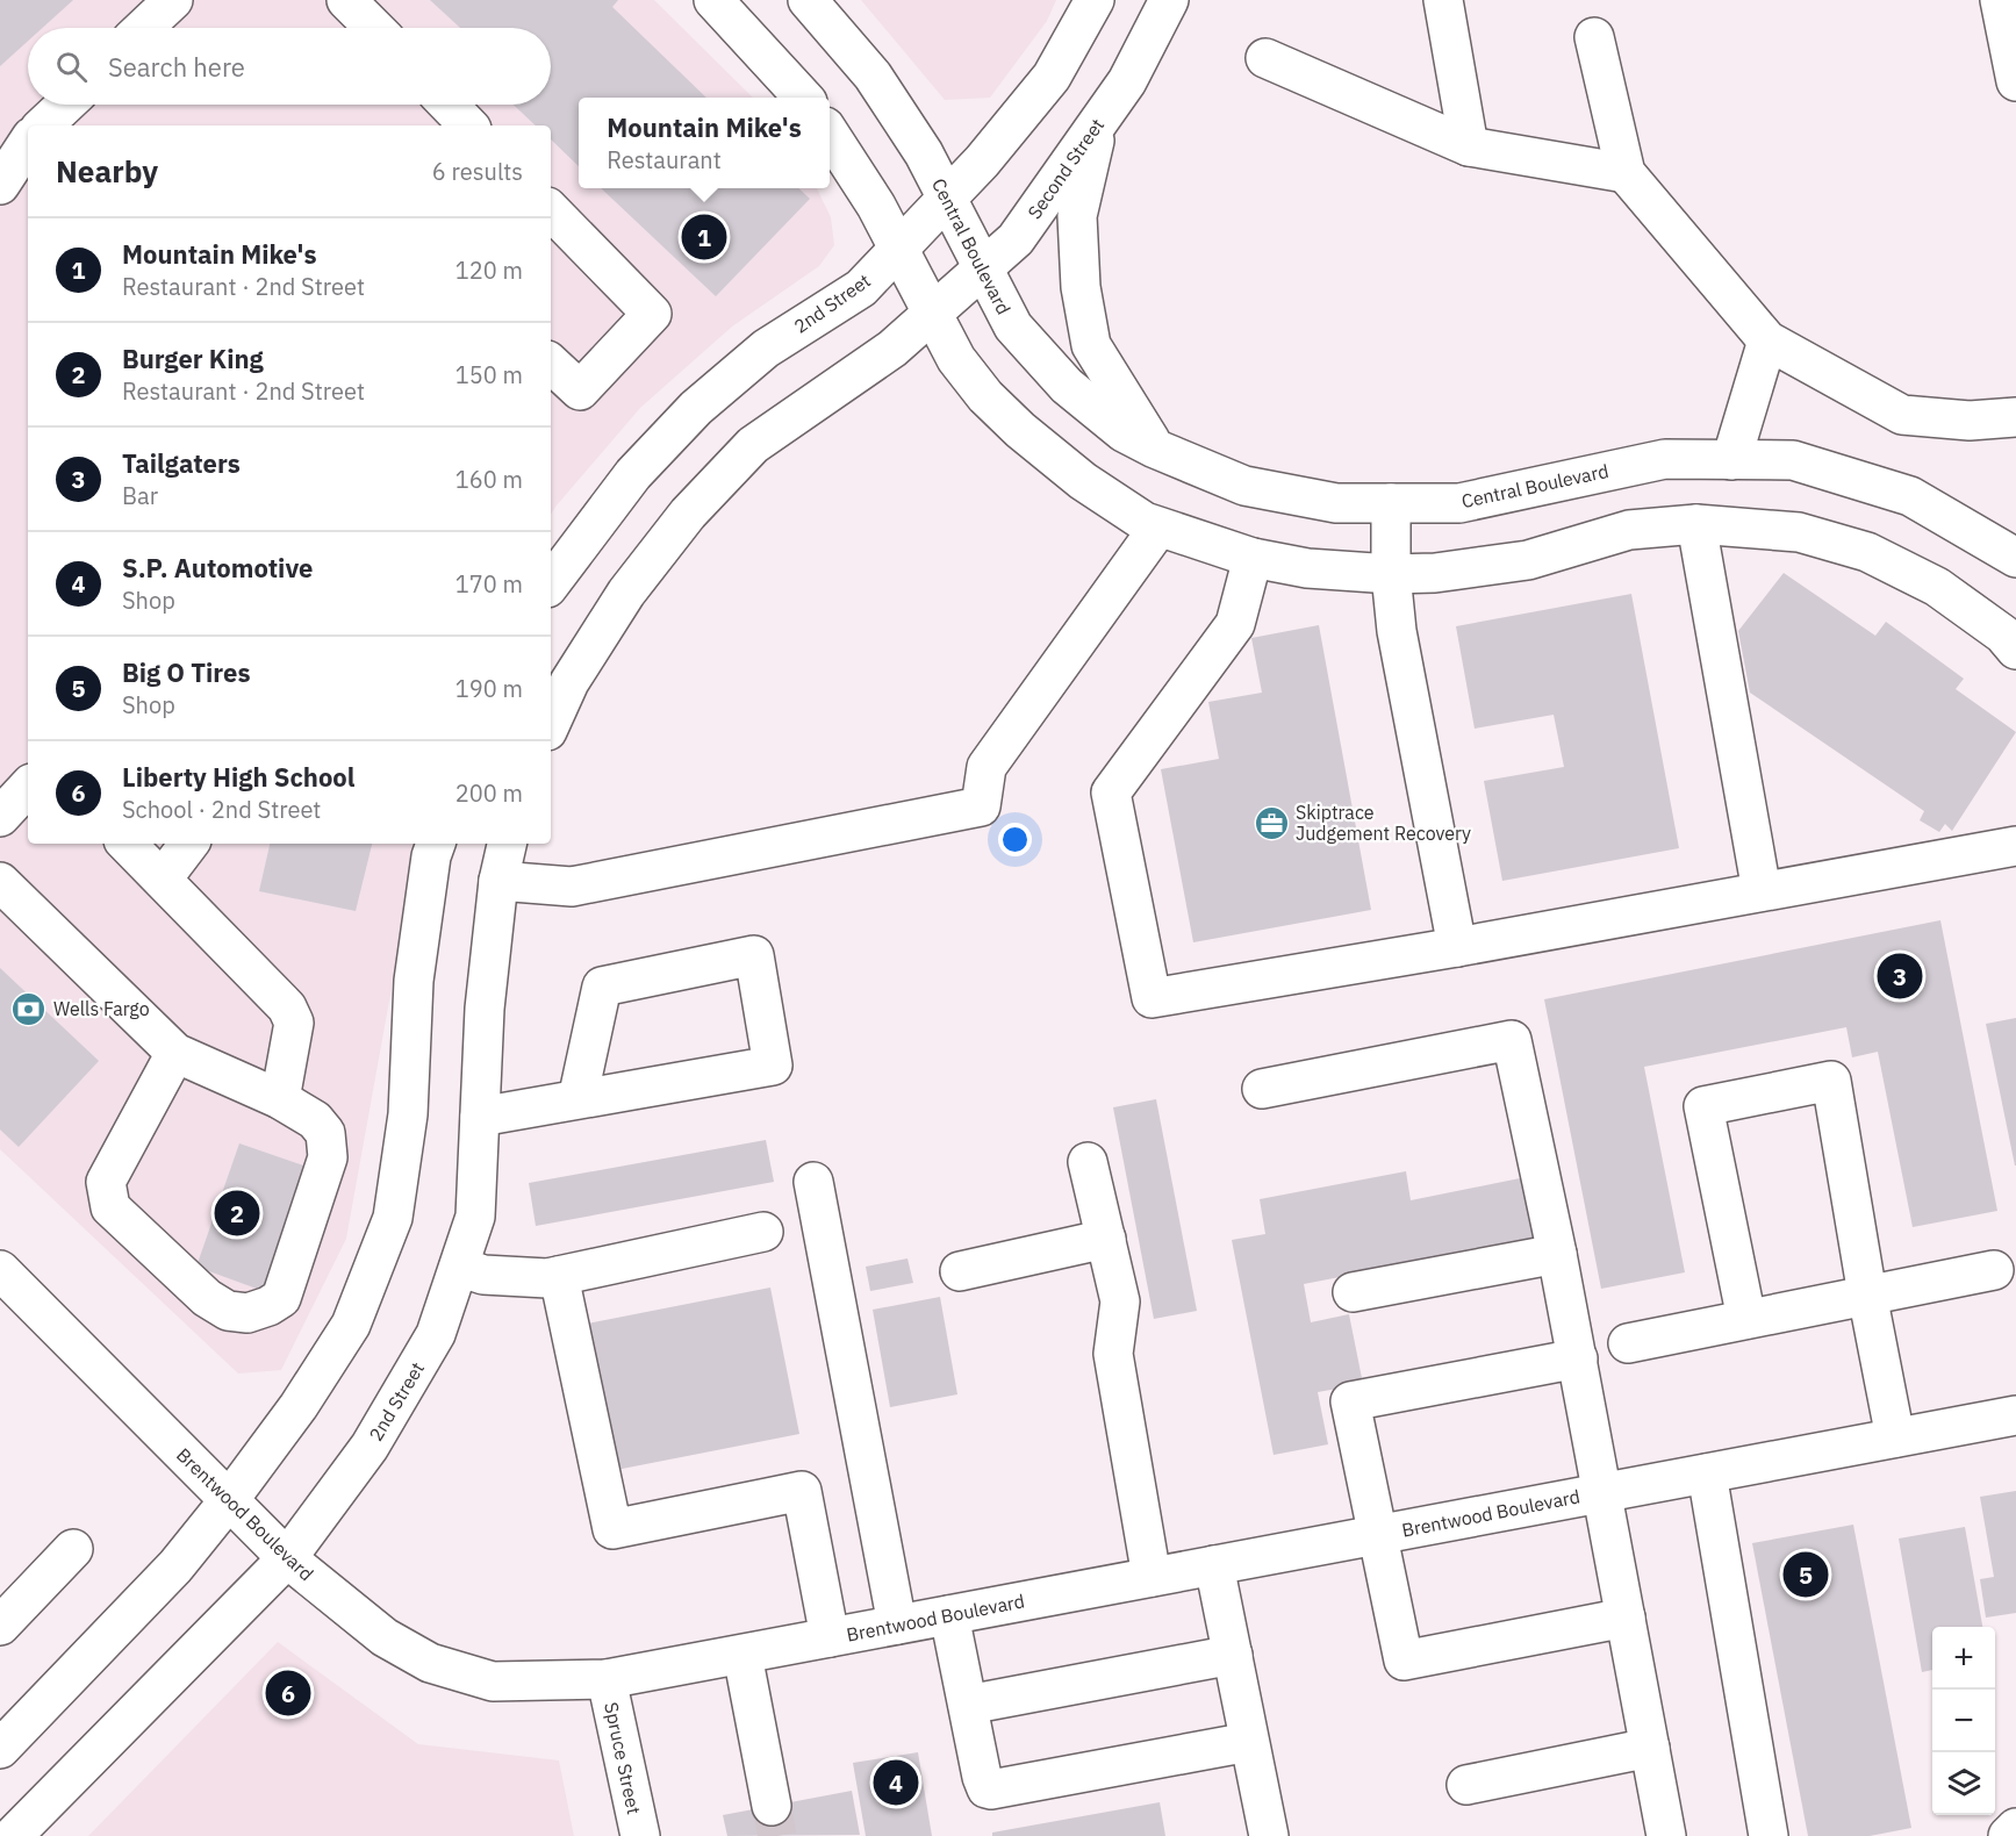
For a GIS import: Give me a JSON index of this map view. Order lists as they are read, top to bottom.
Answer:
{
  "streets": {
    "street": [
      "Second Street",
      "Central Boulevard",
      "2nd Street",
      "Brentwood Boulevard",
      "Spruce Street"
    ]
  },
  "crossings": [
    ["Second Street", "Central Boulevard"],
    ["Central Boulevard", "2nd Street"],
    ["2nd Street", "Brentwood Boulevard"],
    ["Brentwood Boulevard", "Spruce Street"]
  ],
  "places": {
    "office": ["Skiptrace Judgement Recovery"],
    "bank": ["Wells Fargo"]
  },
  "page": {
    "search": "Search here",
    "popup": ["Mountain Mike's", "Restaurant"],
    "heading": ["Nearby", "6 results"],
    "pins": [
      "1",
      "3",
      "2",
      "5",
      "6",
      "4"
    ],
    "list": [
      {
        "mark": "1",
        "name": "Mountain Mike's",
        "note": "Restaurant · 2nd Street",
        "value": "120 m"
      },
      {
        "mark": "2",
        "name": "Burger King",
        "note": "Restaurant · 2nd Street",
        "value": "150 m"
      },
      {
        "mark": "3",
        "name": "Tailgaters",
        "note": "Bar",
        "value": "160 m"
      },
      {
        "mark": "4",
        "name": "S.P. Automotive",
        "note": "Shop",
        "value": "170 m"
      },
      {
        "mark": "5",
        "name": "Big O Tires",
        "note": "Shop",
        "value": "190 m"
      },
      {
        "mark": "6",
        "name": "Liberty High School",
        "note": "School · 2nd Street",
        "value": "200 m"
      }
    ],
    "map_buttons": ["+", "−"]
  }
}
